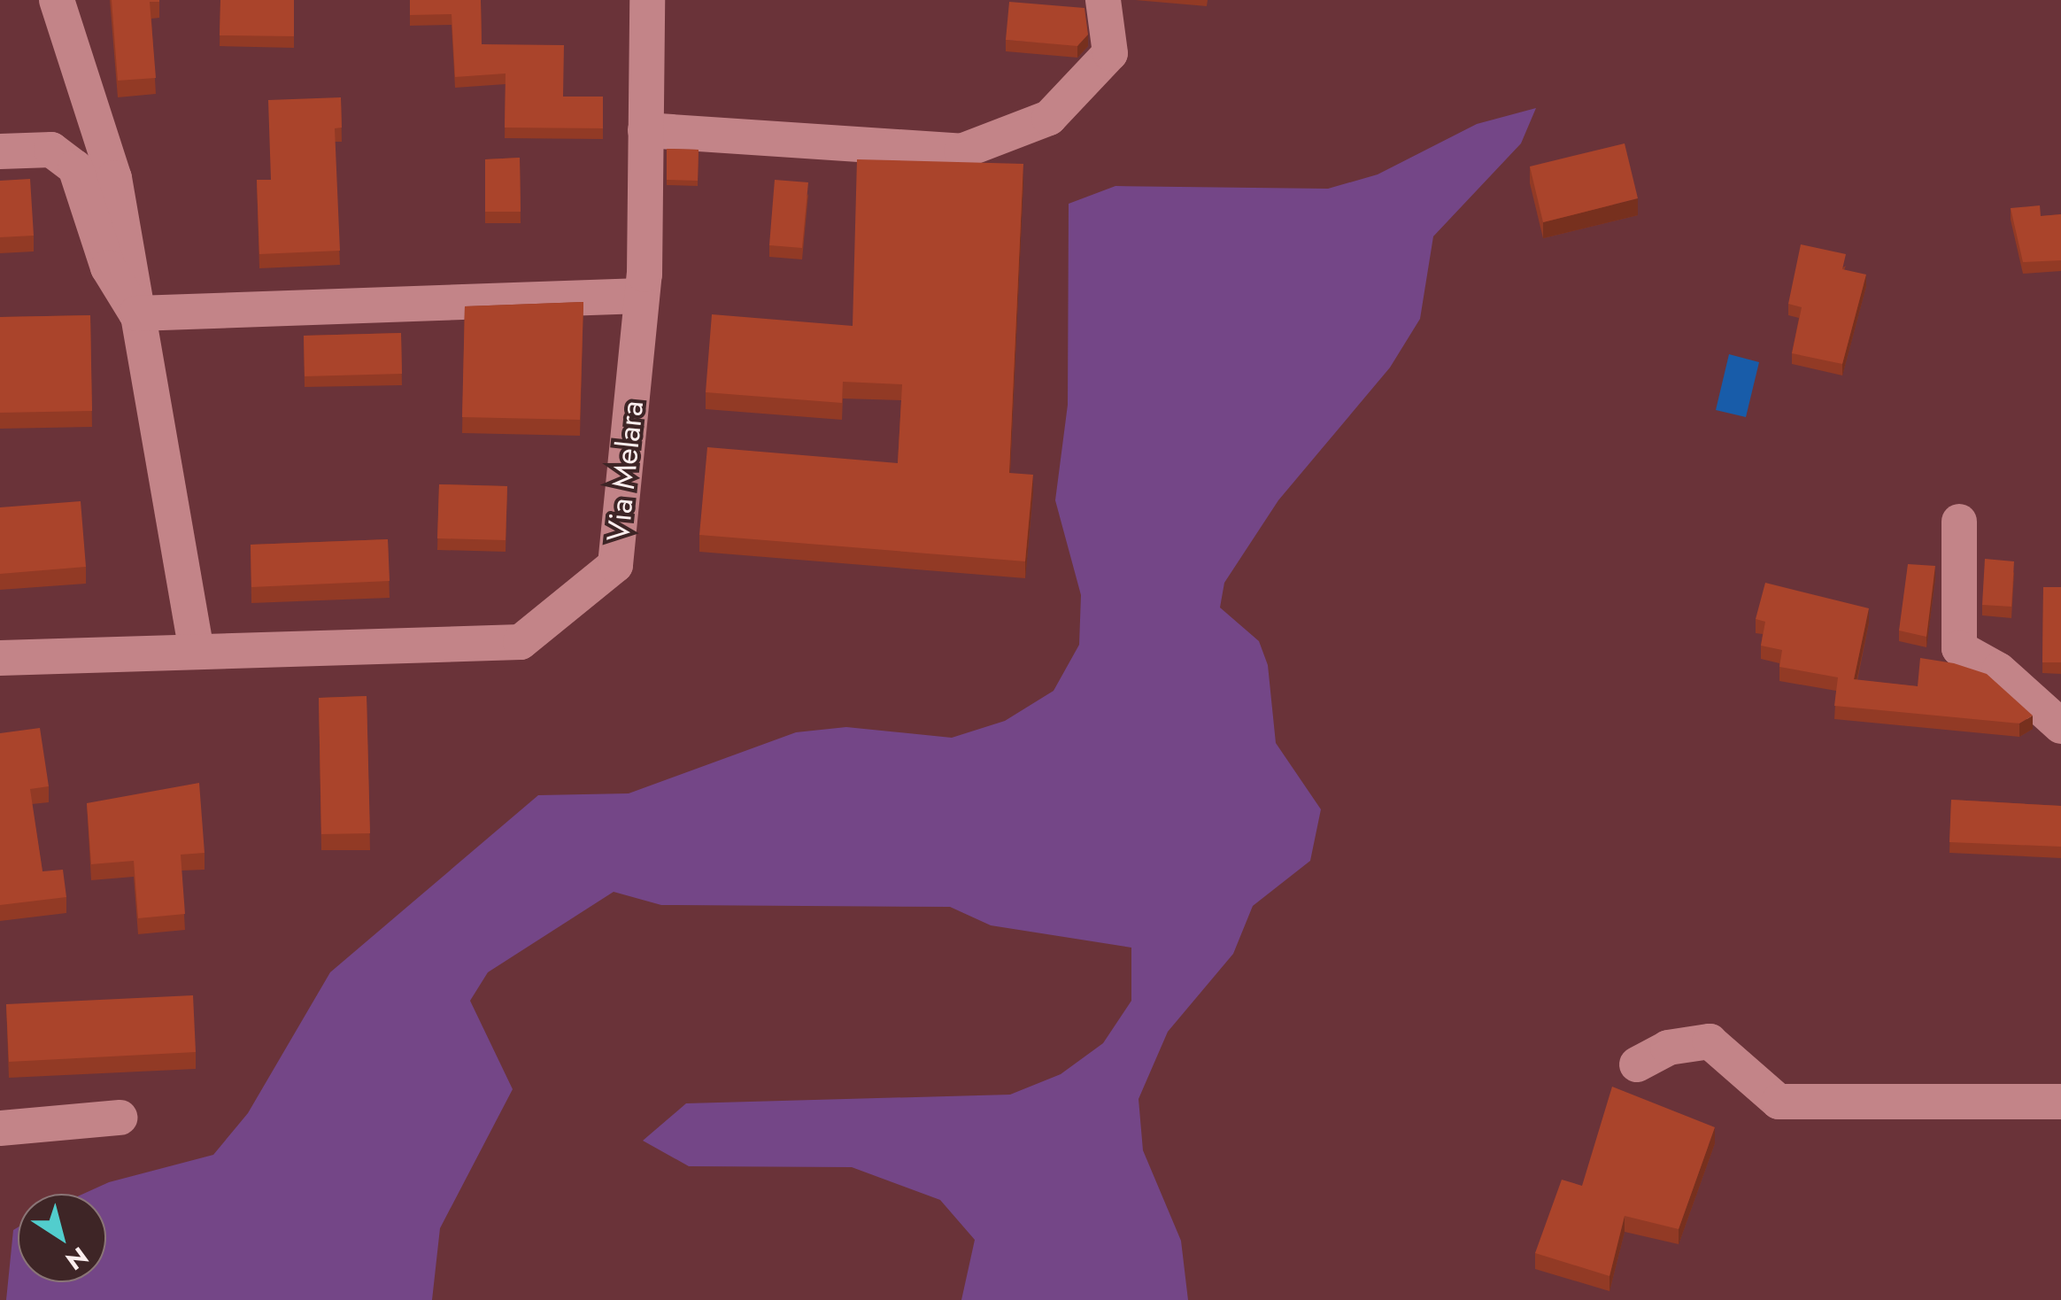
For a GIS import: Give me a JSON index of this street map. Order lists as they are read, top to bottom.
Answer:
{
  "streets": {
    "street": ["Via Melara"]
  },
  "north": "bottom right"
}
